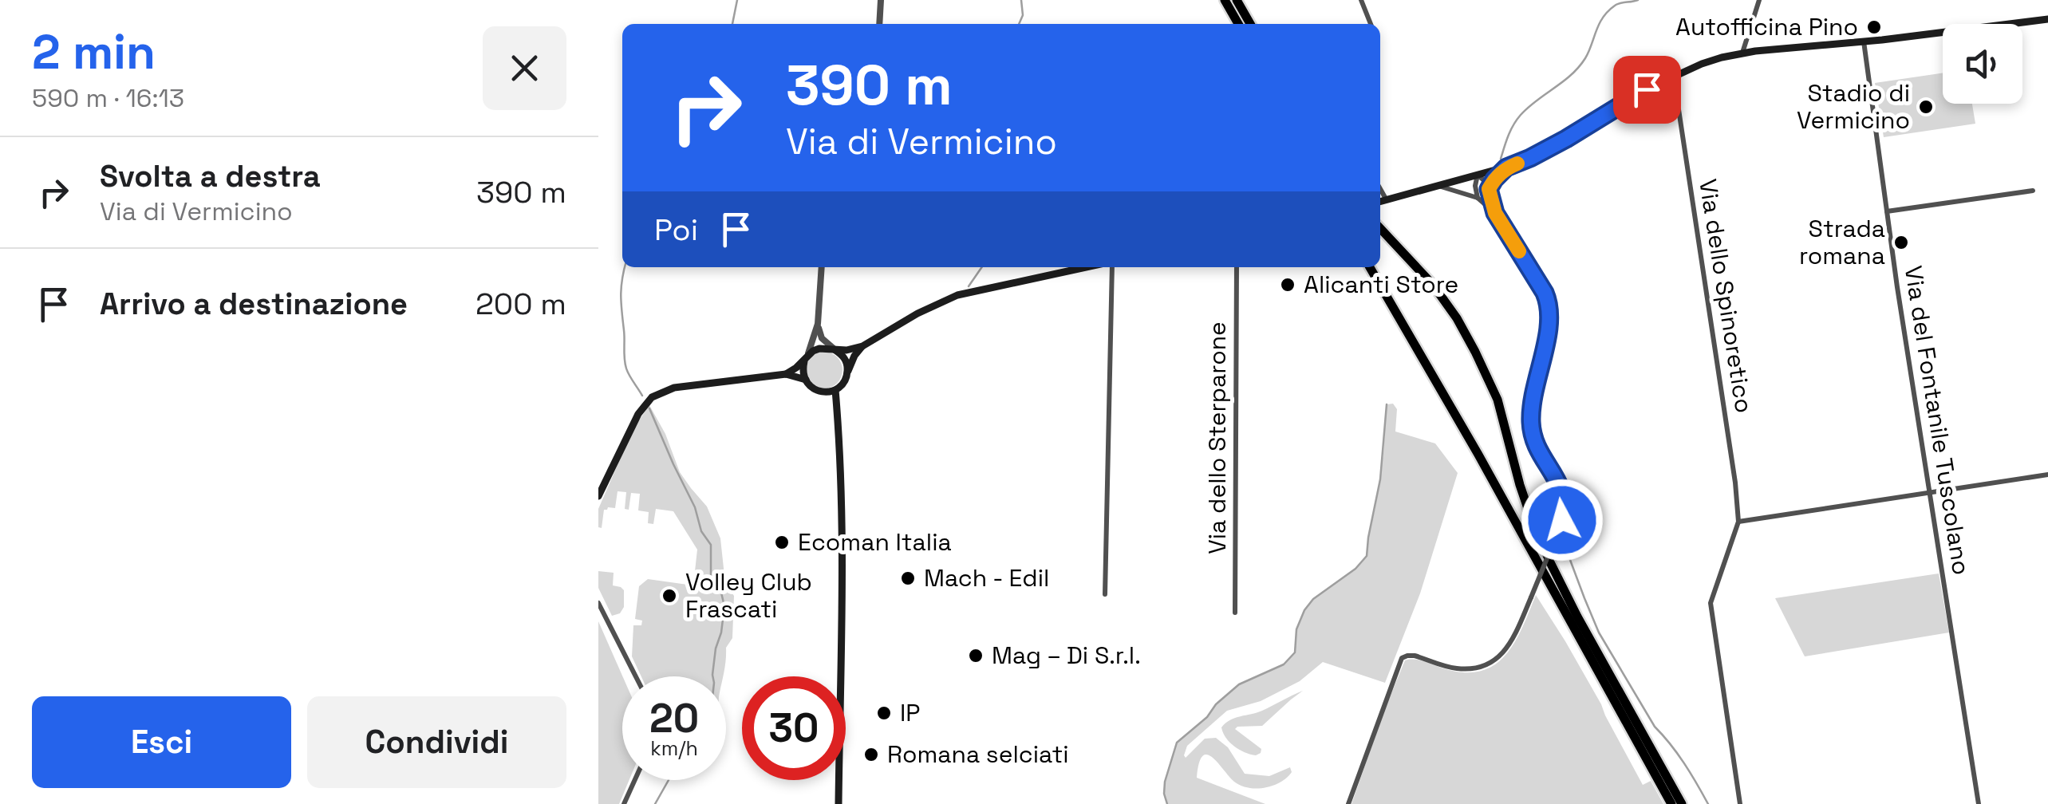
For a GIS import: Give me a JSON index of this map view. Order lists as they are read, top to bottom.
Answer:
{
  "streets": {
    "street": ["Via dello Spinoretico", "Via del Fontanile Tuscolano", "Via dello Sterparone"]
  },
  "places": [
    "Autofficina Pino",
    "Stadio di Vermicino",
    "Strada romana",
    "Alicanti Store",
    "Ecoman Italia",
    "Mach - Edil",
    "Volley Club Frascati",
    "Mag – Di S.r.l.",
    "IP",
    "Romana selciati"
  ],
  "page": {
    "heading": ["2 min", "590 m · 16:13"],
    "turn": ["390 m", "Via di Vermicino"],
    "list": [
      {
        "name": "Svolta a destra",
        "note": "Via di Vermicino",
        "value": "390 m"
      },
      {
        "name": "Arrivo a destinazione",
        "value": "200 m"
      }
    ],
    "then": "Poi",
    "speed": "20 km/h",
    "limit": "30",
    "buttons": ["Esci", "Condividi"]
  }
}
